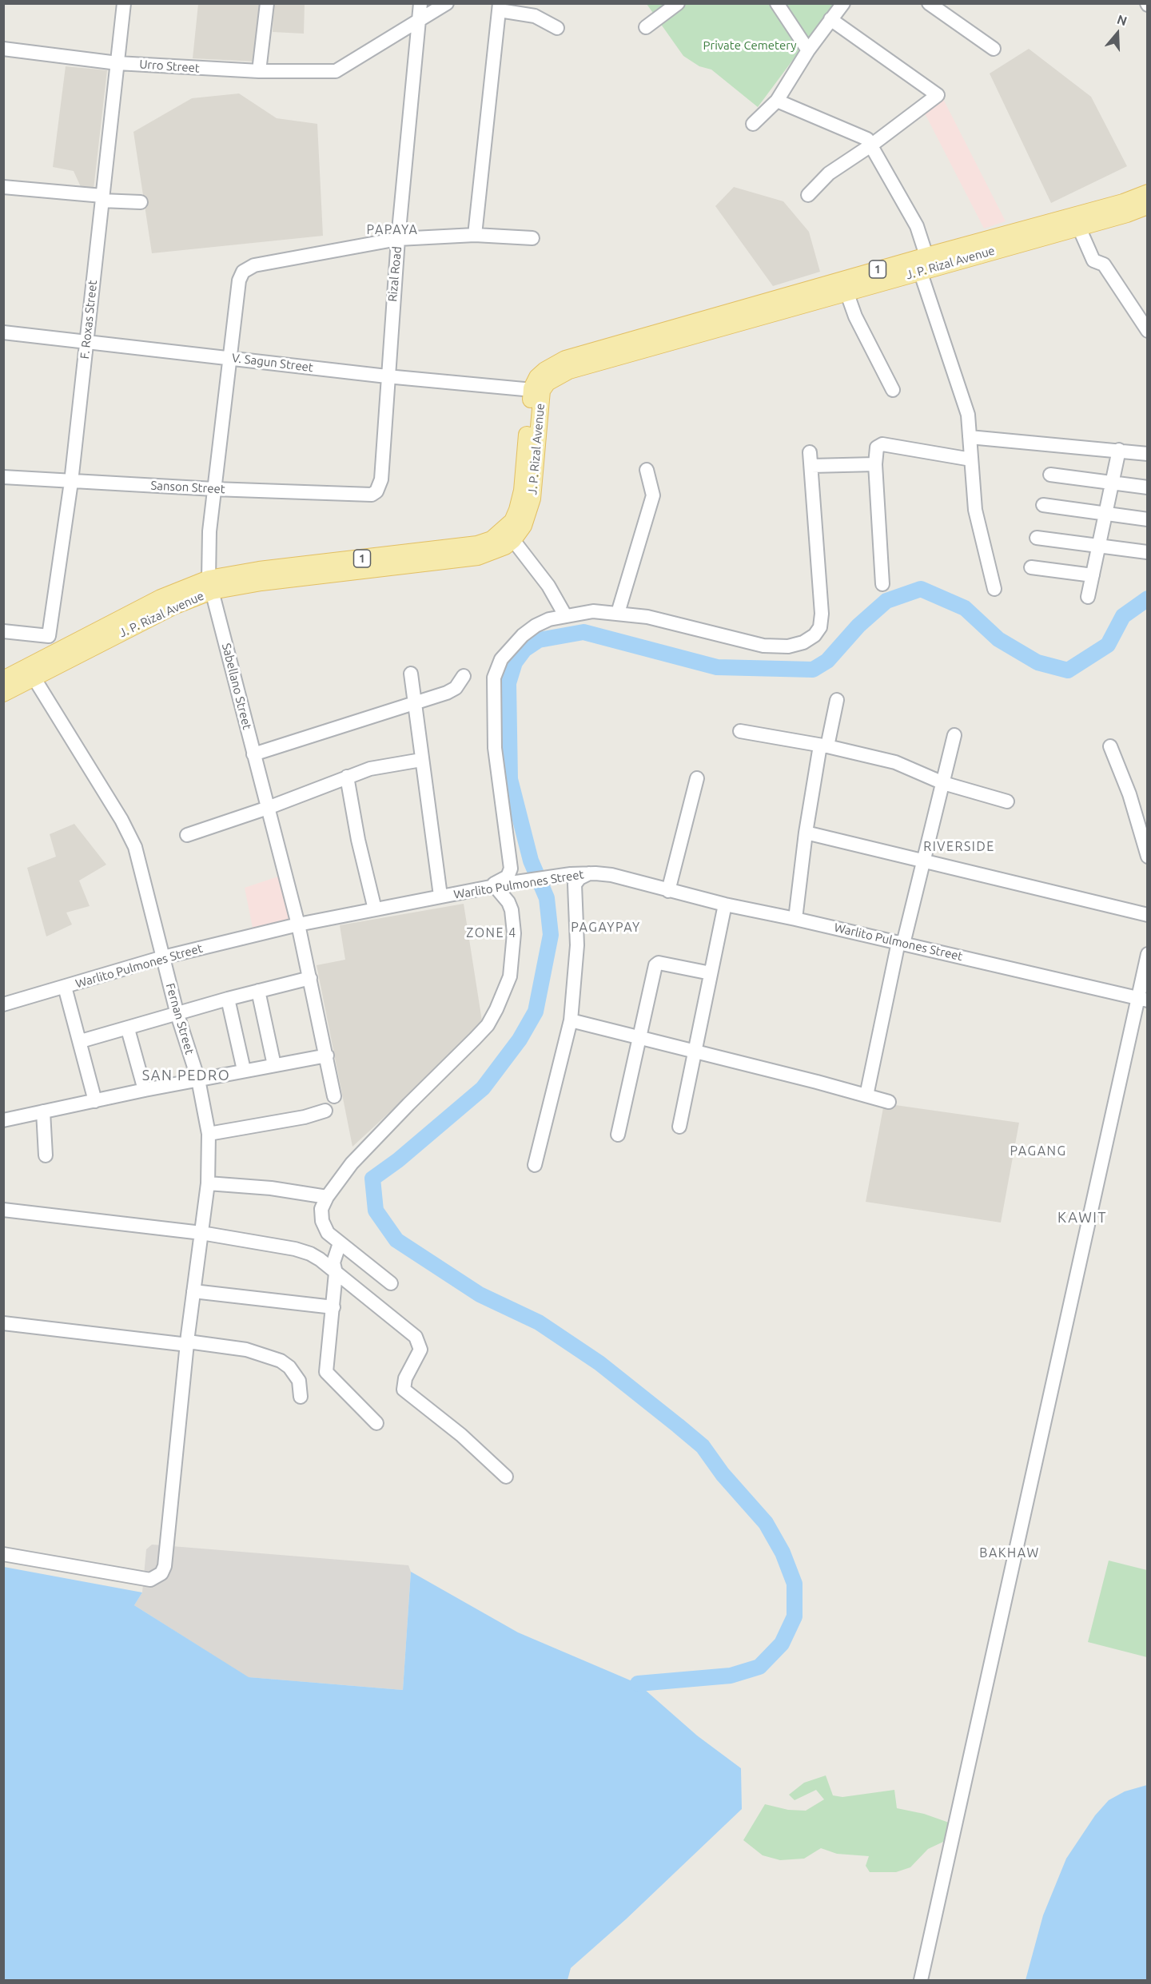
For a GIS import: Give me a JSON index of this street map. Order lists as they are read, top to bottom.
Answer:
{
  "streets": {
    "main road": ["J. P. Rizal Avenue", "1"],
    "street": [
      "Urro Street",
      "Rizal Road",
      "F. Roxas Street",
      "V. Sagun Street",
      "Sanson Street",
      "Sabellano Street",
      "Warlito Pulmones Street",
      "Fernan Street"
    ]
  },
  "crossings": [
    ["Urro Street", "Rizal Road"],
    ["Urro Street", "F. Roxas Street"],
    ["J. P. Rizal Avenue", "V. Sagun Street"],
    ["J. P. Rizal Avenue", "Sabellano Street"],
    ["J. P. Rizal Avenue", "Fernan Street"],
    ["Rizal Road", "V. Sagun Street"],
    ["Rizal Road", "Sanson Street"],
    ["Rizal Road", "Sabellano Street"],
    ["F. Roxas Street", "V. Sagun Street"],
    ["F. Roxas Street", "Sanson Street"],
    ["V. Sagun Street", "Sabellano Street"],
    ["Sanson Street", "Sabellano Street"],
    ["Sabellano Street", "Warlito Pulmones Street"],
    ["Warlito Pulmones Street", "Fernan Street"]
  ],
  "districts": [
    "PAPAYA",
    "RIVERSIDE",
    "PAGAYPAY",
    "ZONE 4",
    "SAN PEDRO",
    "PAGANG",
    "KAWIT",
    "BAKHAW"
  ],
  "parks": ["Private Cemetery"],
  "north": "top"
}
